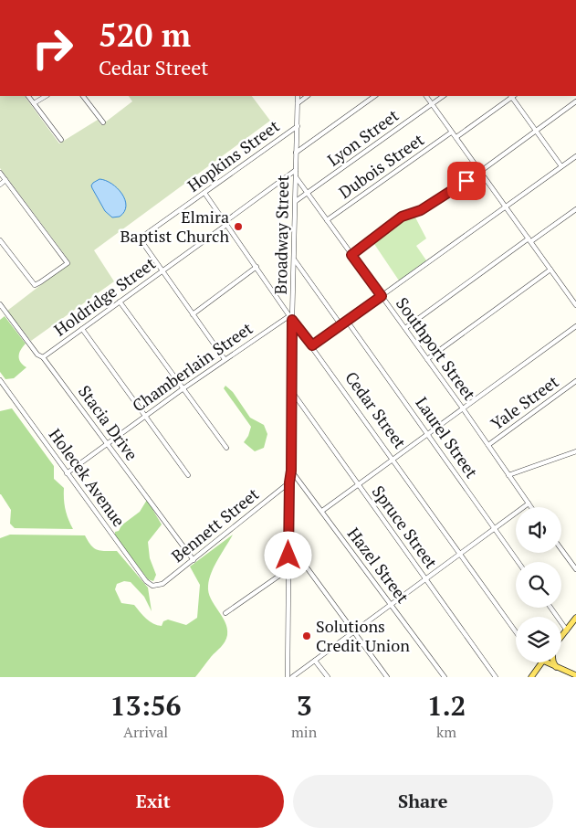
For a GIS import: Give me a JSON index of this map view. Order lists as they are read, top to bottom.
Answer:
{
  "streets": {
    "street": [
      "Lyon Street",
      "Hopkins Street",
      "Dubois Street",
      "Broadway Street",
      "Holdridge Street",
      "Southport Street",
      "Chamberlain Street",
      "Yale Street",
      "Cedar Street",
      "Stacia Drive",
      "Laurel Street",
      "Holecek Avenue",
      "Bennett Street",
      "Spruce Street",
      "Hazel Street"
    ]
  },
  "crossings": [
    ["Lyon Street", "Broadway Street"],
    ["Lyon Street", "Southport Street"],
    ["Hopkins Street", "Broadway Street"],
    ["Hopkins Street", "Holdridge Street"],
    ["Hopkins Street", "Cedar Street"],
    ["Dubois Street", "Southport Street"],
    ["Broadway Street", "Holdridge Street"],
    ["Broadway Street", "Southport Street"],
    ["Broadway Street", "Chamberlain Street"],
    ["Broadway Street", "Cedar Street"],
    ["Broadway Street", "Bennett Street"],
    ["Broadway Street", "Spruce Street"],
    ["Broadway Street", "Hazel Street"],
    ["Holdridge Street", "Cedar Street"],
    ["Holdridge Street", "Stacia Drive"],
    ["Southport Street", "Yale Street"],
    ["Chamberlain Street", "Cedar Street"],
    ["Chamberlain Street", "Stacia Drive"],
    ["Chamberlain Street", "Holecek Avenue"],
    ["Stacia Drive", "Bennett Street"],
    ["Holecek Avenue", "Bennett Street"]
  ],
  "places": ["Elmira Baptist Church", "Solutions Credit Union"],
  "page": {
    "turn": ["520 m", "Cedar Street"],
    "eta": [
      "13:56",
      "Arrival",
      "3",
      "min",
      "1.2",
      "km"
    ],
    "buttons": ["Exit", "Share"]
  }
}
